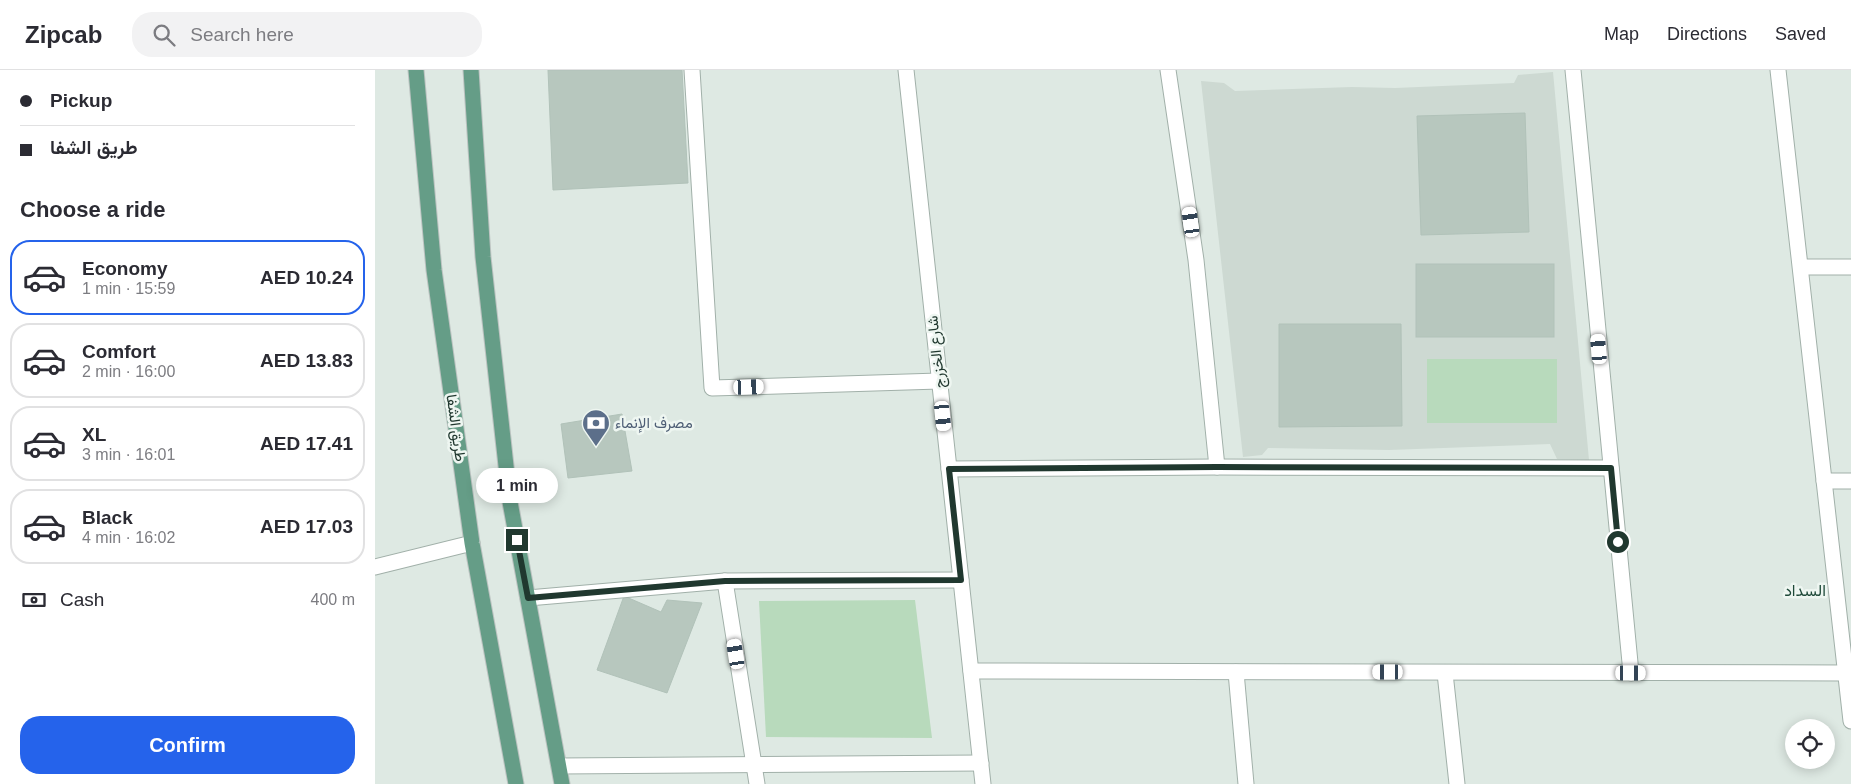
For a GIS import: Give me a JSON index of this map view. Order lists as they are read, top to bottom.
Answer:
{
  "streets": {
    "main road": ["طريق الشفا"],
    "street": ["شارع الخزرج"]
  },
  "districts": ["السداد"],
  "places": {
    "bank": ["مصرف الإنماء"]
  },
  "page": {
    "header": "Zipcab",
    "search": "Search here",
    "nav": ["Map", "Directions", "Saved"],
    "banner": ["Pickup", "طريق الشفا"],
    "heading": "Choose a ride",
    "list": [
      {
        "name": "Economy",
        "note": "1 min · 15:59",
        "value": "AED 10.24"
      },
      {
        "name": "Comfort",
        "note": "2 min · 16:00",
        "value": "AED 13.83"
      },
      {
        "name": "XL",
        "note": "3 min · 16:01",
        "value": "AED 17.41"
      },
      {
        "name": "Black",
        "note": "4 min · 16:02",
        "value": "AED 17.03"
      }
    ],
    "bubble": "1 min",
    "pay": ["Cash", "400 m"],
    "buttons": "Confirm"
  }
}
